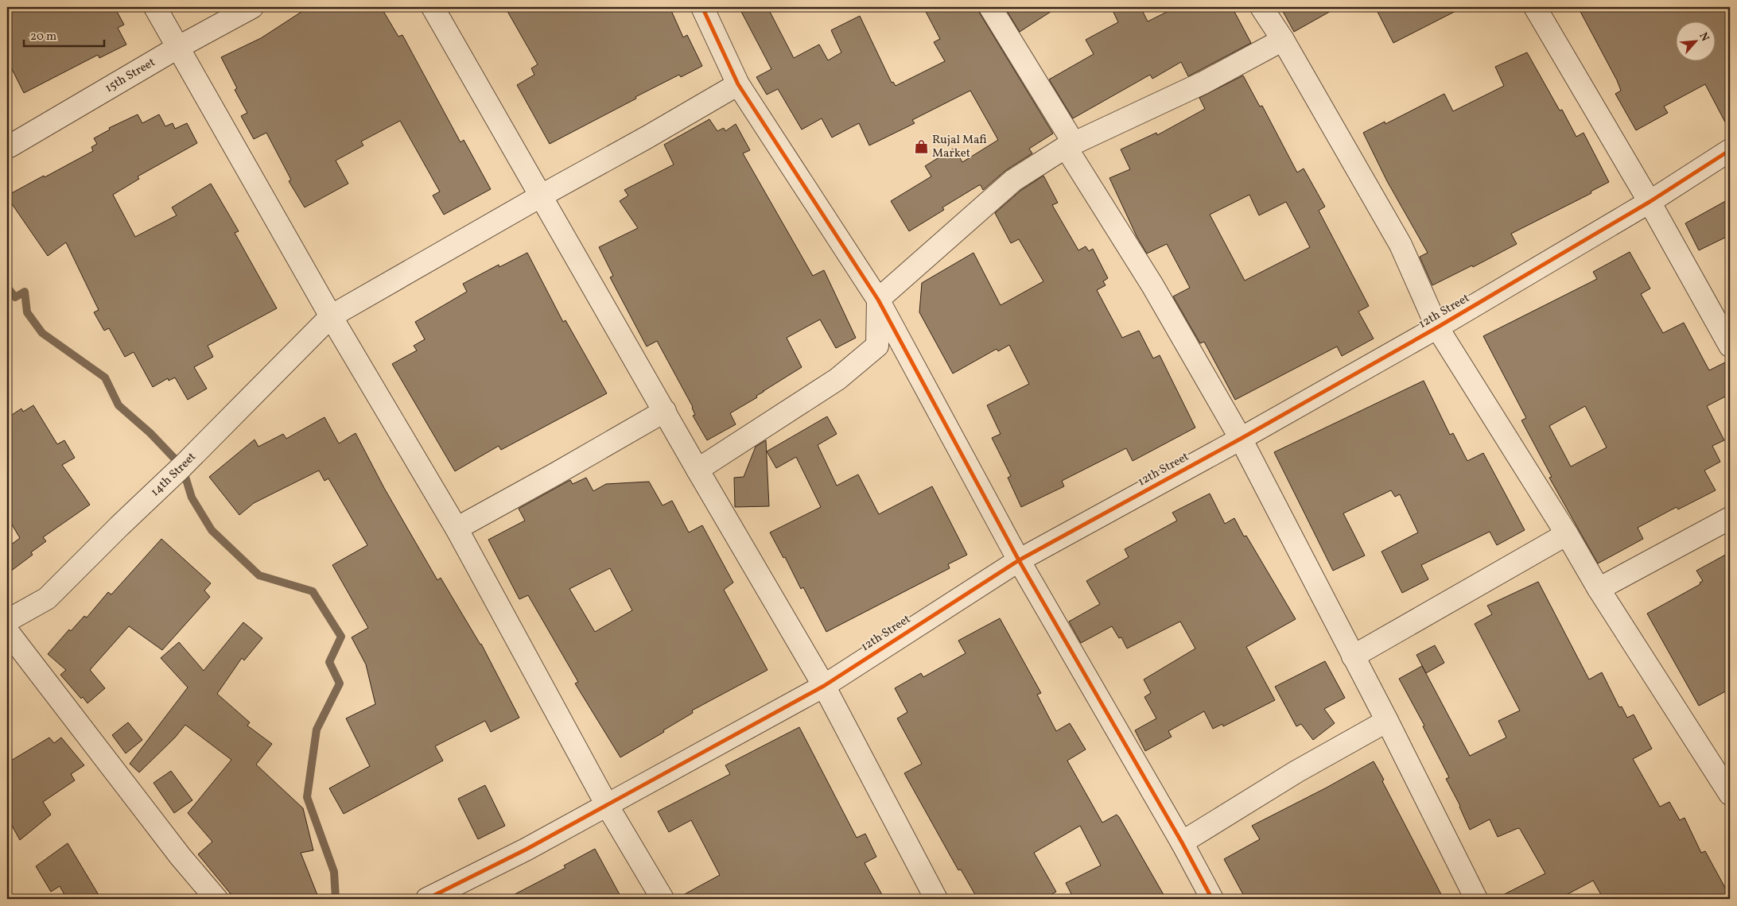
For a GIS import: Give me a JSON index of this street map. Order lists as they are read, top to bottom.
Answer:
{
  "streets": {
    "street": ["15th Street", "12th Street", "14th Street"]
  },
  "places": {
    "shop": ["Rujal Mafi Market"]
  },
  "scale_bar": "20 m",
  "north": "top right"
}
